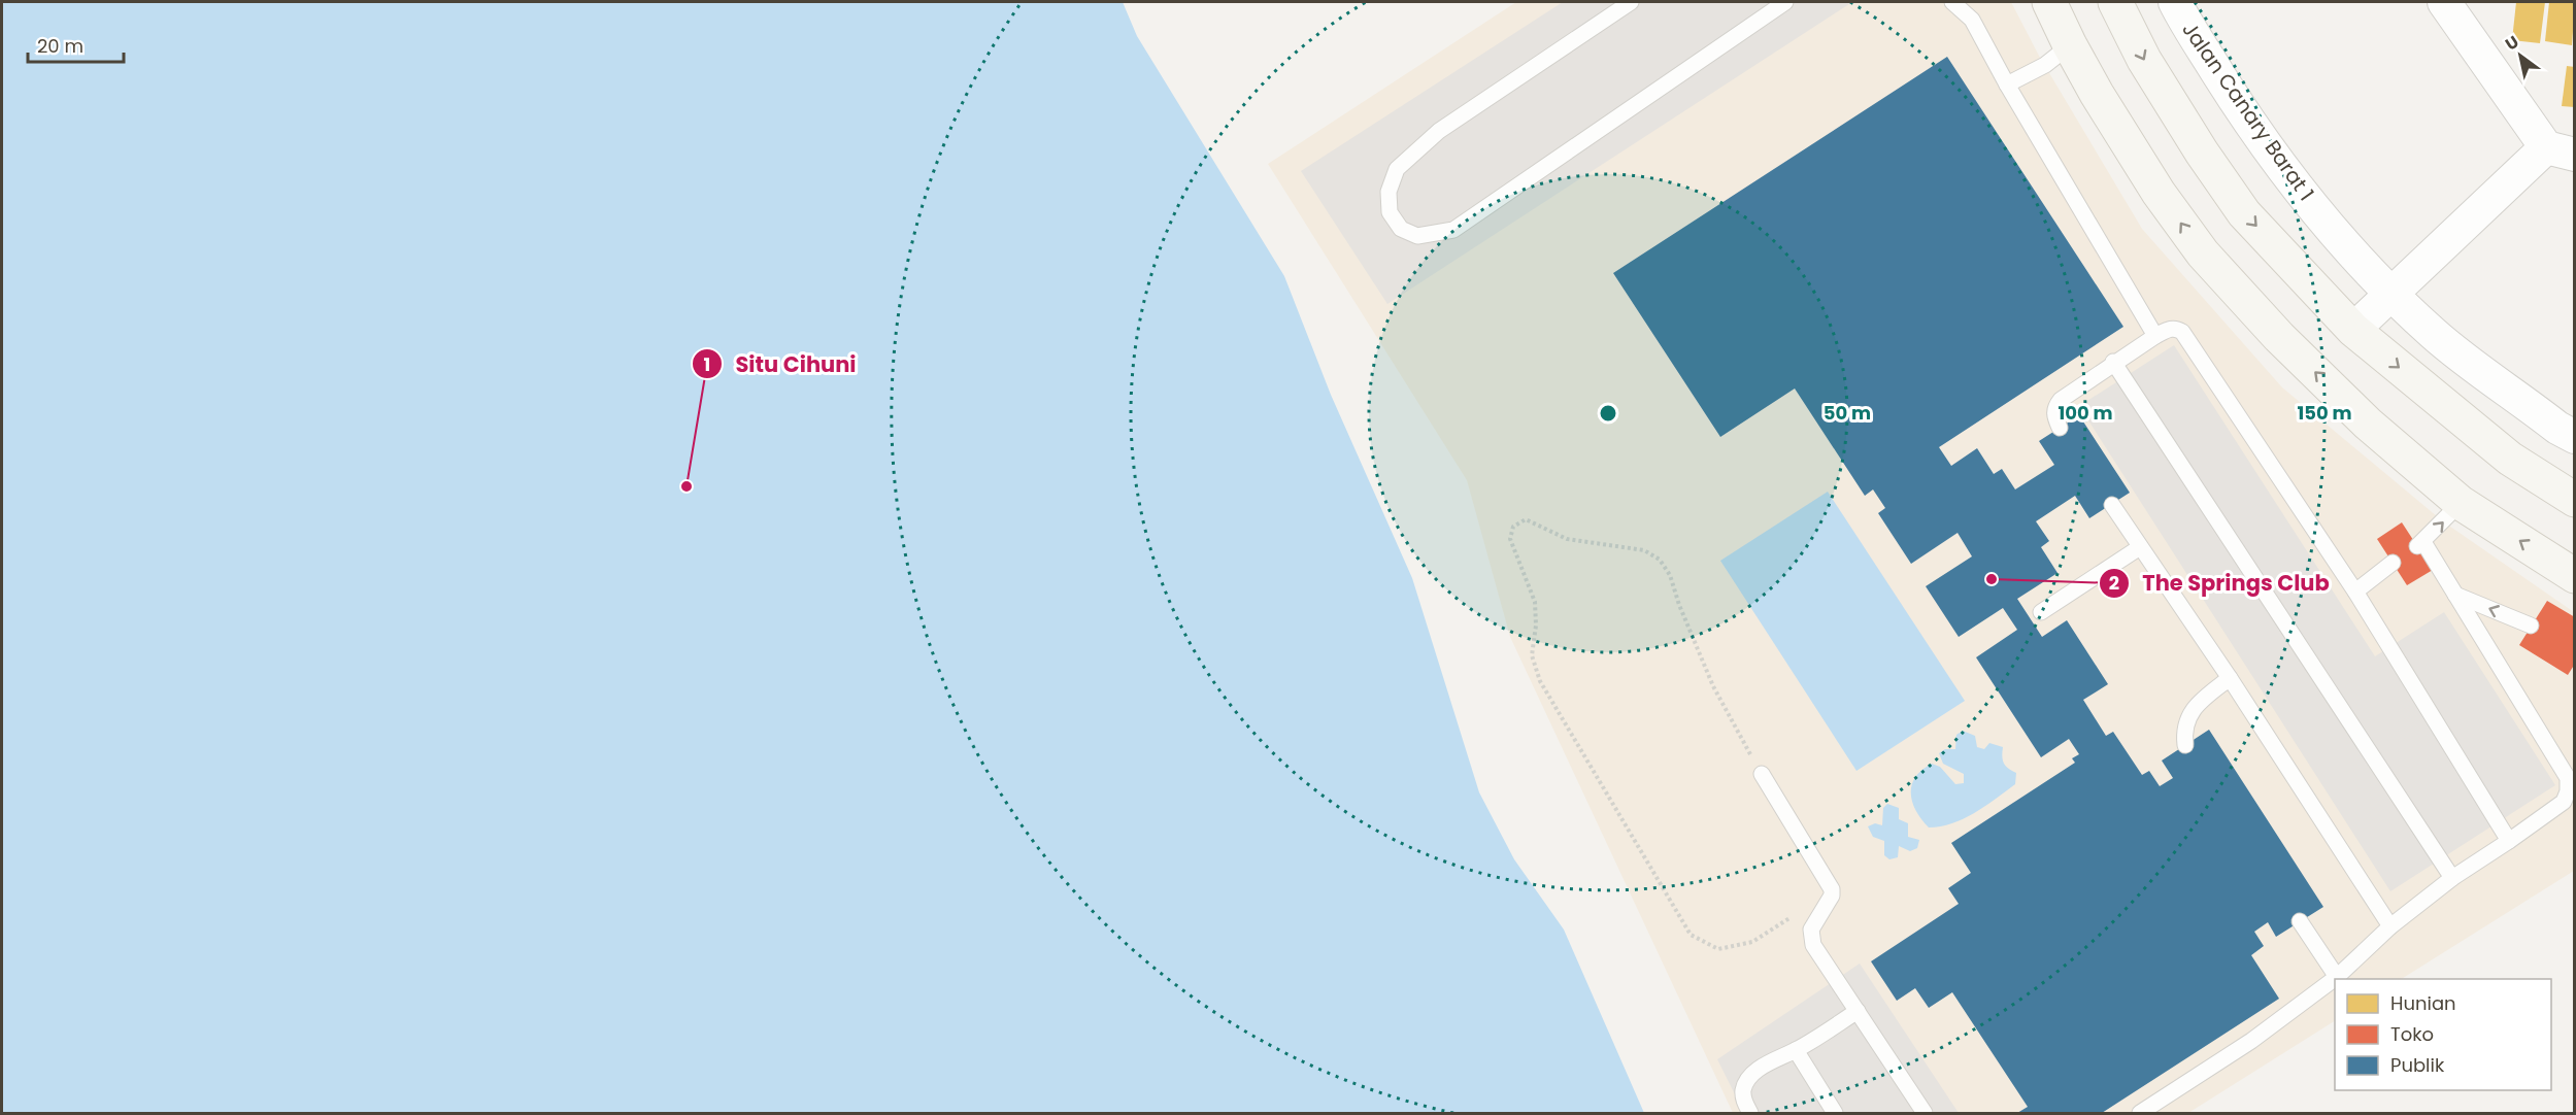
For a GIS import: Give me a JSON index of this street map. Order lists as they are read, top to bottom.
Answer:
{
  "streets": {
    "street": ["Jalan Canary Barat 1"]
  },
  "places": ["Situ Cihuni", "The Springs Club"],
  "legend": ["Hunian", "Toko", "Publik"],
  "scale_bar": "20 m",
  "north": "top left",
  "rings": ["50 m", "100 m", "150 m"]
}
